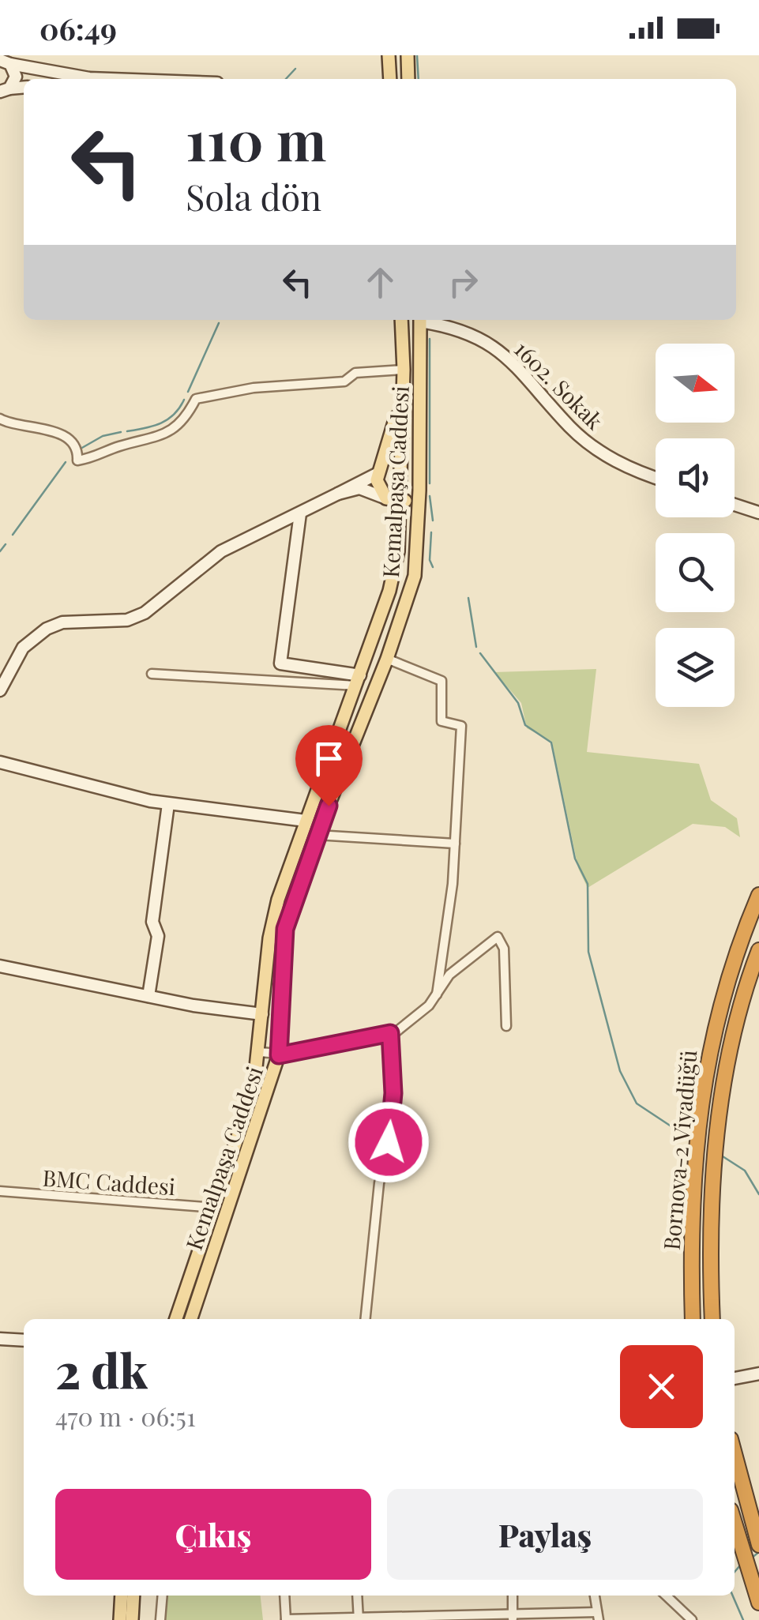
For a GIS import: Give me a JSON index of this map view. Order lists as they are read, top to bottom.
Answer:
{
  "streets": {
    "highway": ["Bornova-2 Viyadüğü"],
    "main road": ["Kemalpaşa Caddesi"],
    "street": ["1602. Sokak", "BMC Caddesi"]
  },
  "crossings": [
    ["Kemalpaşa Caddesi", "BMC Caddesi"]
  ],
  "north": "right",
  "page": {
    "status": "06:49",
    "turn": ["110 m", "Sola dön"],
    "heading": ["2 dk", "470 m · 06:51"],
    "buttons": ["Çıkış", "Paylaş"]
  }
}
